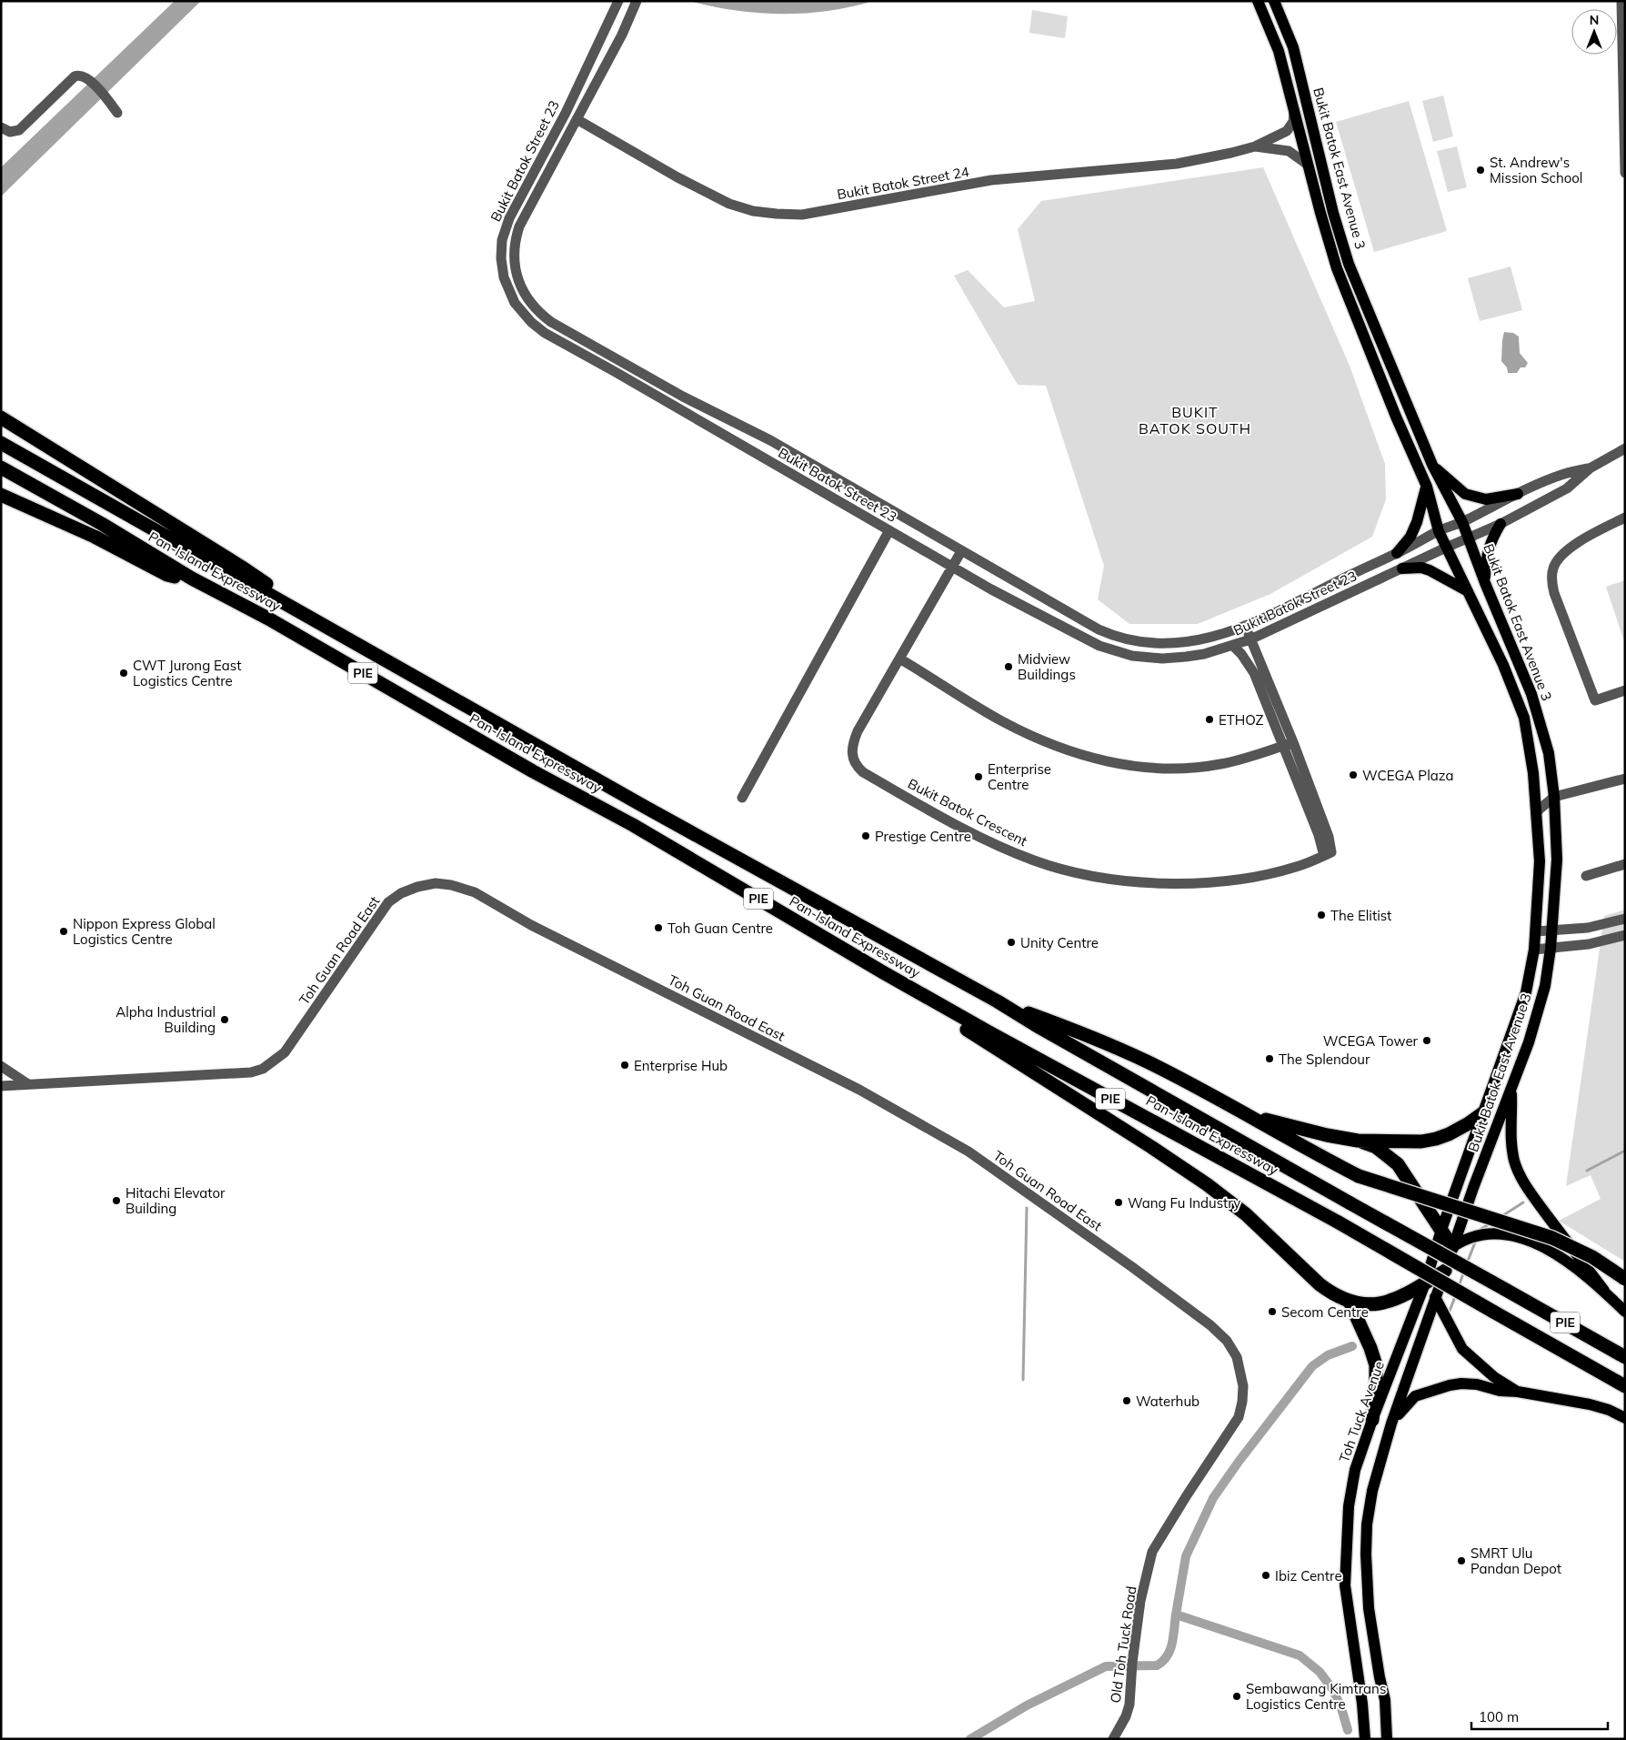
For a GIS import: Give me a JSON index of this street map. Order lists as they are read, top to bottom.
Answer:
{
  "streets": {
    "highway": ["Pan-Island Expressway", "PIE"],
    "main road": ["Bukit Batok East Avenue 3", "Toh Tuck Avenue"],
    "street": [
      "Bukit Batok Street 23",
      "Bukit Batok Street 24",
      "Bukit Batok Crescent",
      "Toh Guan Road East",
      "Old Toh Tuck Road"
    ]
  },
  "crossings": [
    ["Bukit Batok Street 23", "Bukit Batok East Avenue 3"],
    ["Bukit Batok Street 23", "Bukit Batok Street 24"],
    ["Bukit Batok Street 23", "Bukit Batok Crescent"],
    ["Bukit Batok East Avenue 3", "Bukit Batok Street 24"],
    ["Bukit Batok East Avenue 3", "Toh Tuck Avenue"],
    ["Toh Guan Road East", "Old Toh Tuck Road"]
  ],
  "districts": ["BUKIT BATOK SOUTH"],
  "places": [
    "St. Andrew's Mission School",
    "Midview Buildings",
    "CWT Jurong East Logistics Centre",
    "ETHOZ",
    "WCEGA Plaza",
    "Enterprise Centre",
    "Prestige Centre",
    "The Elitist",
    "Toh Guan Centre",
    "Nippon Express Global Logistics Centre",
    "Unity Centre",
    "Alpha Industrial Building",
    "WCEGA Tower",
    "The Splendour",
    "Enterprise Hub",
    "Hitachi Elevator Building",
    "Wang Fu Industry",
    "Secom Centre",
    "Waterhub",
    "SMRT Ulu Pandan Depot",
    "Ibiz Centre",
    "Sembawang Kimtrans Logistics Centre"
  ],
  "scale_bar": "100 m",
  "north": "top"
}
